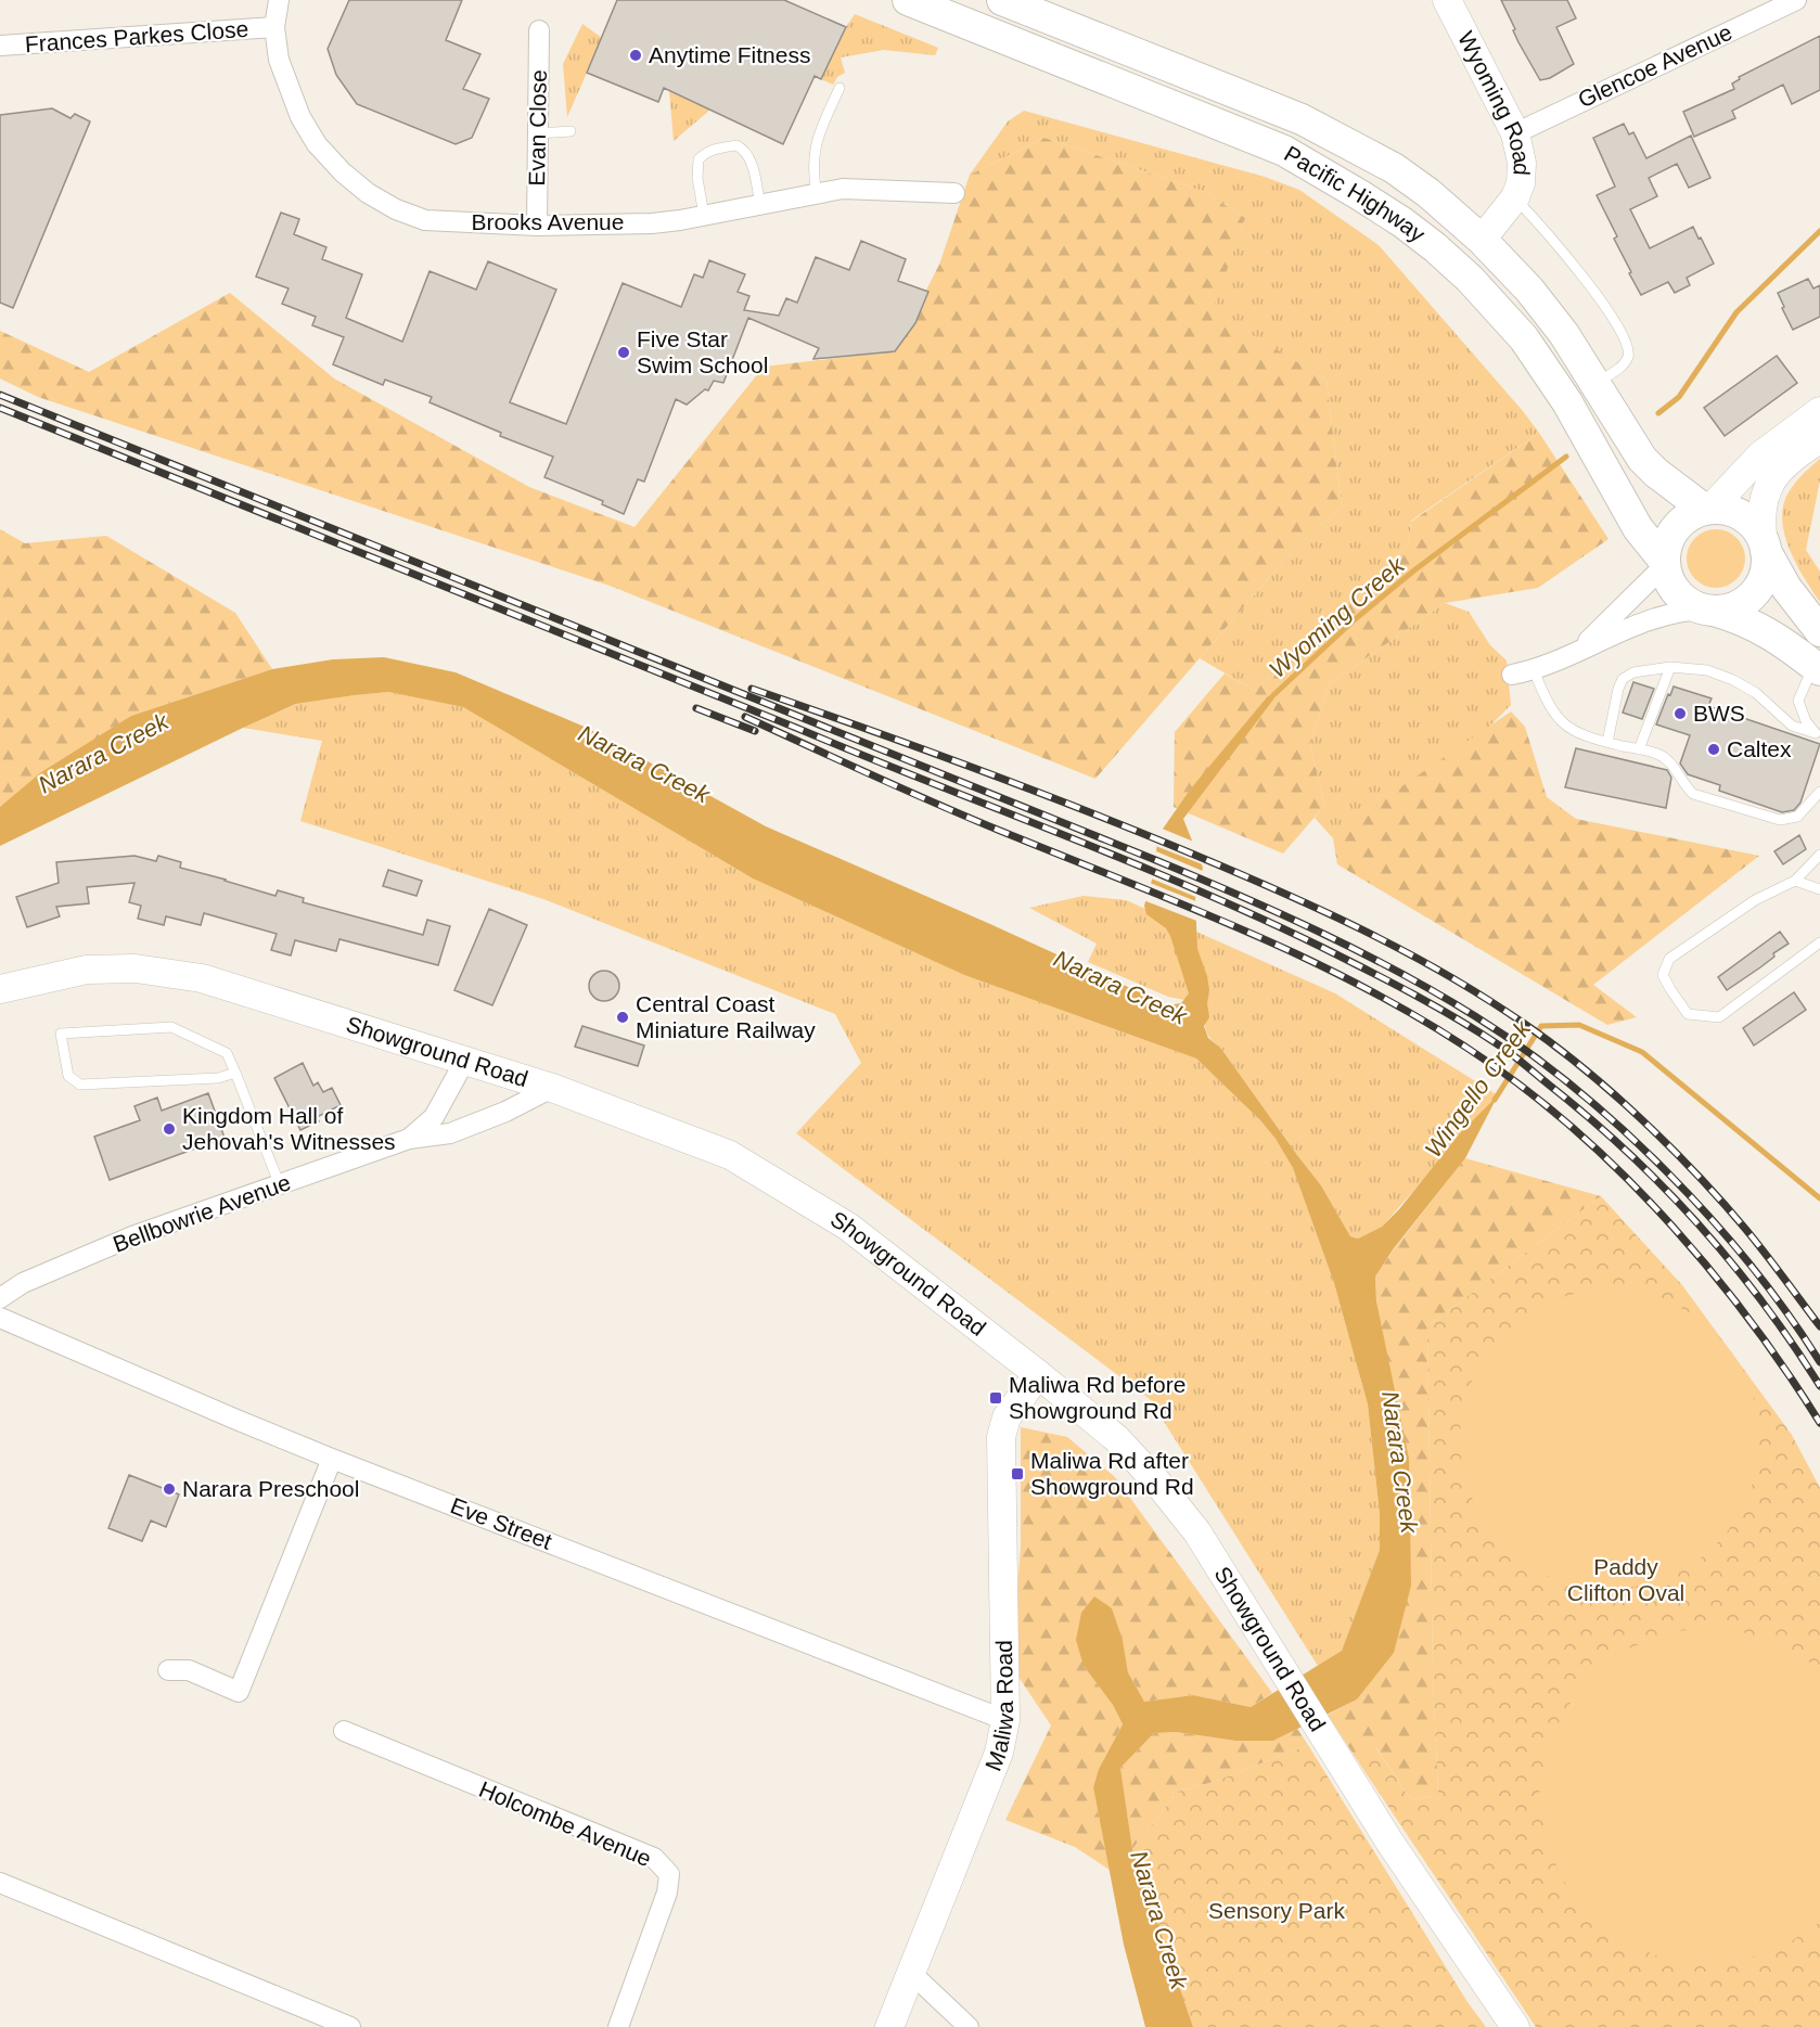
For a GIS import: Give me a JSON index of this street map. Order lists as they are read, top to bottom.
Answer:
{
  "streets": {
    "main road": ["Pacific Highway"],
    "street": [
      "Frances Parkes Close",
      "Glencoe Avenue",
      "Wyoming Road",
      "Evan Close",
      "Brooks Avenue",
      "Showground Road",
      "Bellbowrie Avenue",
      "Eve Street",
      "Maliwa Road",
      "Holcombe Avenue"
    ]
  },
  "crossings": [
    ["Frances Parkes Close", "Brooks Avenue"],
    ["Glencoe Avenue", "Wyoming Road"],
    ["Wyoming Road", "Pacific Highway"],
    ["Evan Close", "Brooks Avenue"],
    ["Showground Road", "Bellbowrie Avenue"],
    ["Showground Road", "Maliwa Road"],
    ["Eve Street", "Maliwa Road"]
  ],
  "water": ["Wyoming Creek", "Narara Creek", "Wingello Creek"],
  "parks": ["Paddy Clifton Oval", "Sensory Park"],
  "places": {
    "other": [
      "Anytime Fitness",
      "Five Star Swim School",
      "BWS",
      "Caltex",
      "Central Coast Miniature Railway",
      "Kingdom Hall of Jehovah's Witnesses",
      "Narara Preschool"
    ],
    "transit": ["Maliwa Rd before Showground Rd", "Maliwa Rd after Showground Rd"]
  }
}
